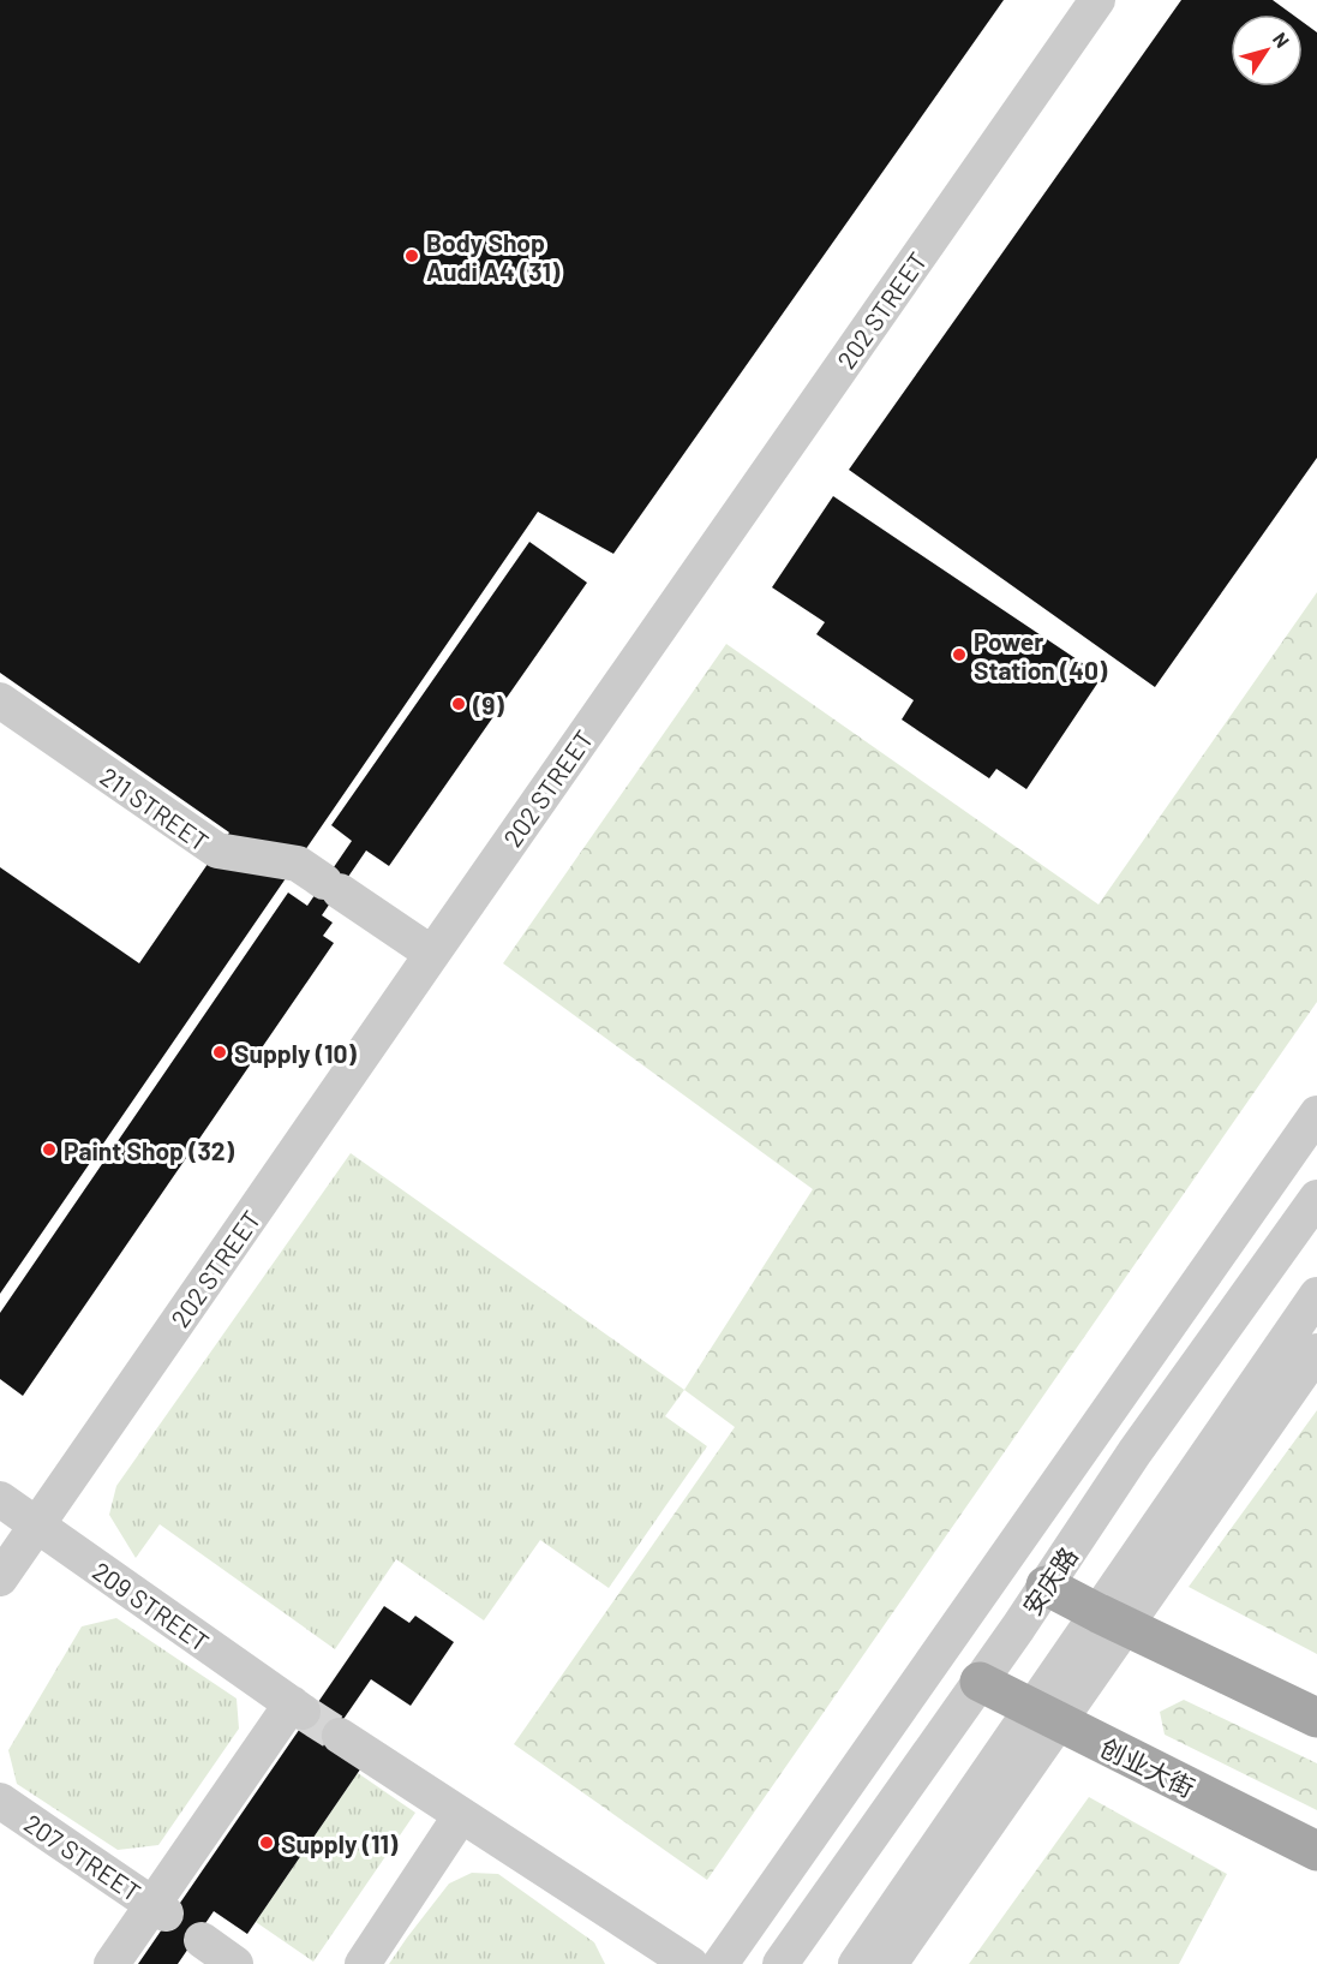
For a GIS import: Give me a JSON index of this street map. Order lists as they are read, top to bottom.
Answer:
{
  "streets": {
    "main road": ["创业大街"],
    "street": [
      "202 STREET",
      "211 STREET",
      "安庆路",
      "209 STREET",
      "207 STREET"
    ]
  },
  "crossings": [
    ["202 STREET", "211 STREET"],
    ["202 STREET", "209 STREET"],
    ["安庆路", "创业大街"],
    ["209 STREET", "207 STREET"]
  ],
  "places": [
    "Body Shop Audi A4 (31)",
    "Power Station (40)",
    "(9)",
    "Supply (10)",
    "Paint Shop (32)",
    "Supply (11)"
  ],
  "north": "top right"
}
